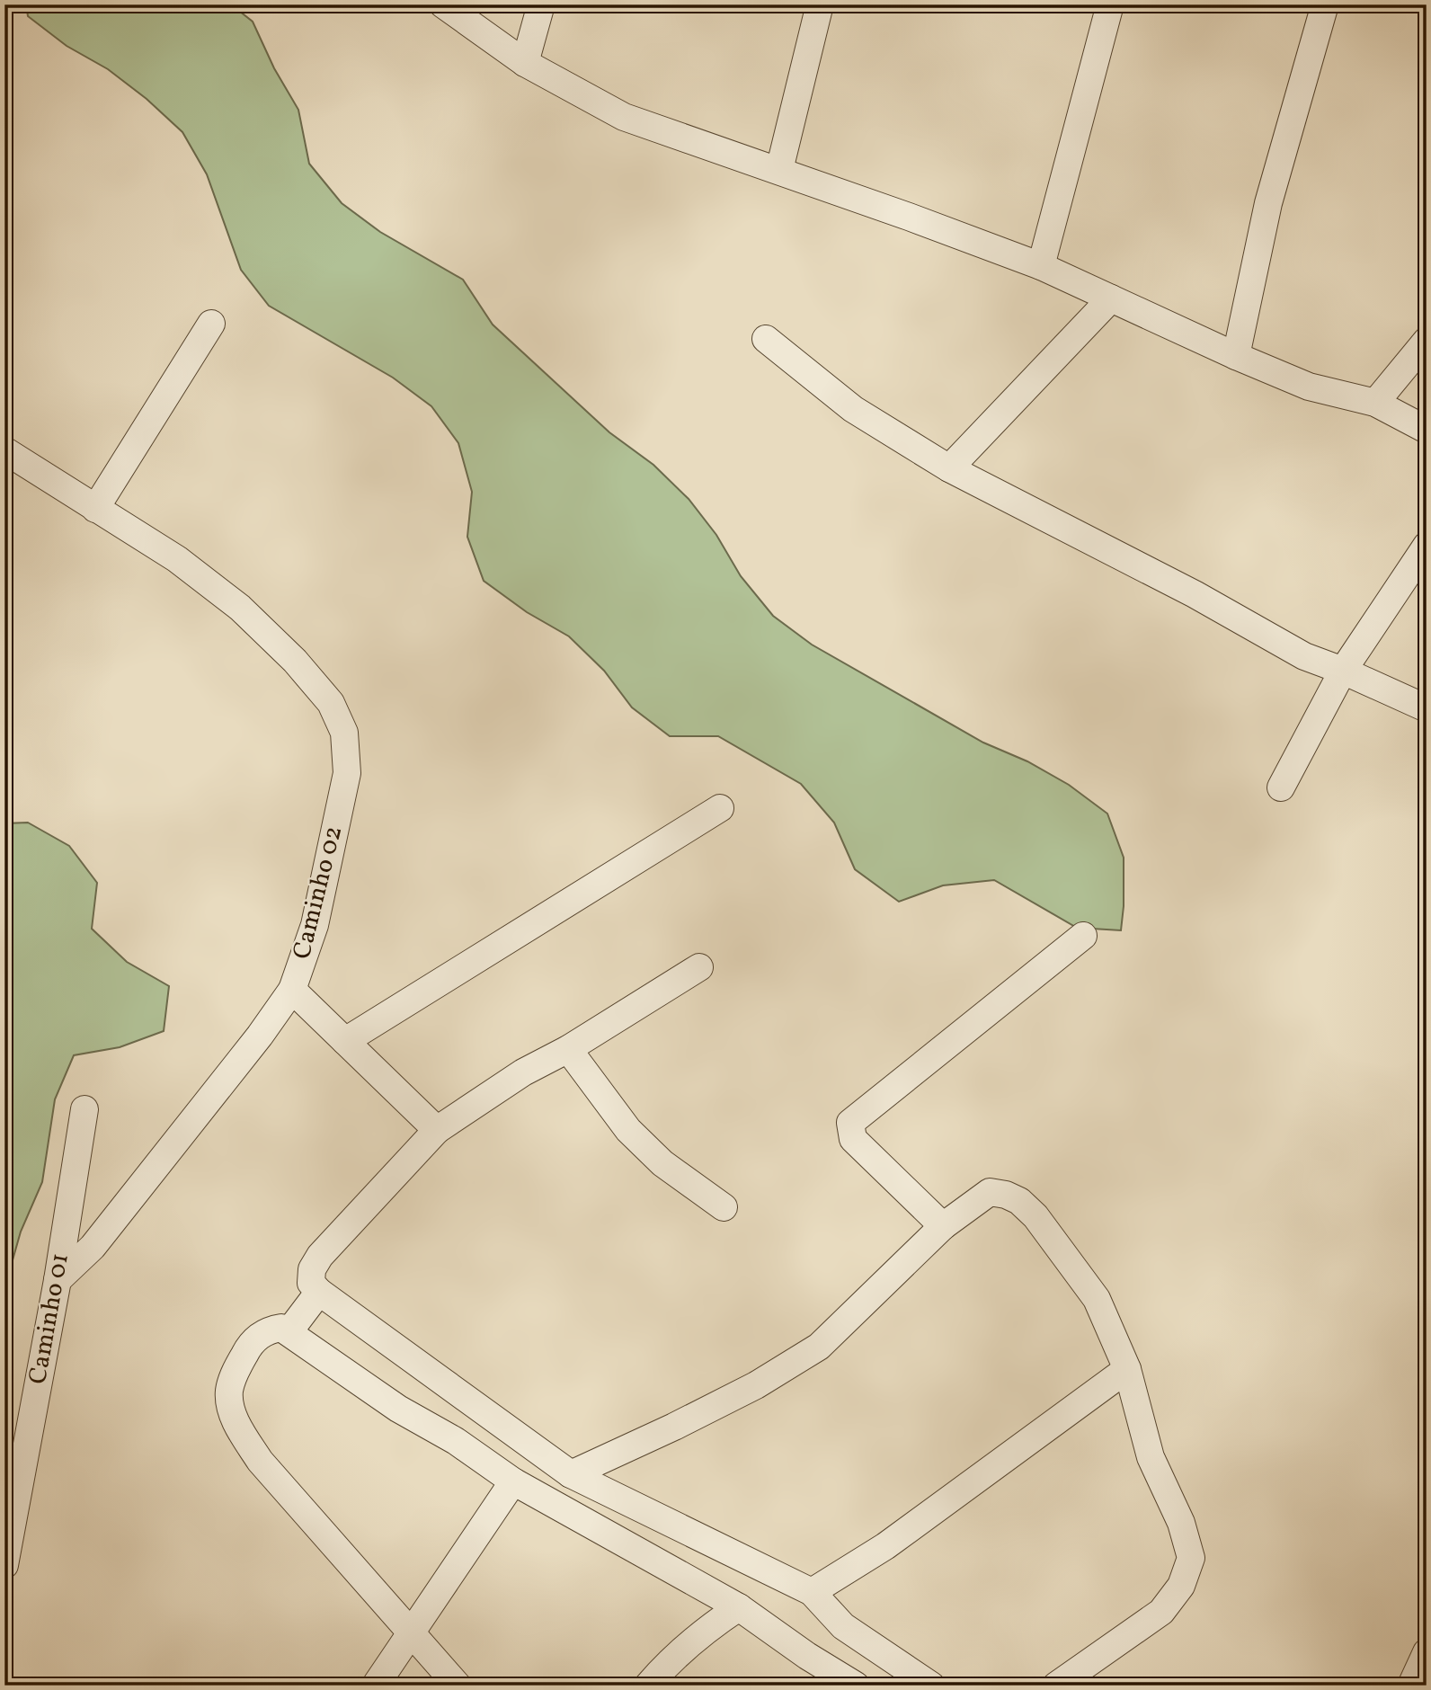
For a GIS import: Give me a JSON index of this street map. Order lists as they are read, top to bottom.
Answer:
{
  "streets": {
    "street": ["Caminho 02", "Caminho 01"]
  }
}
